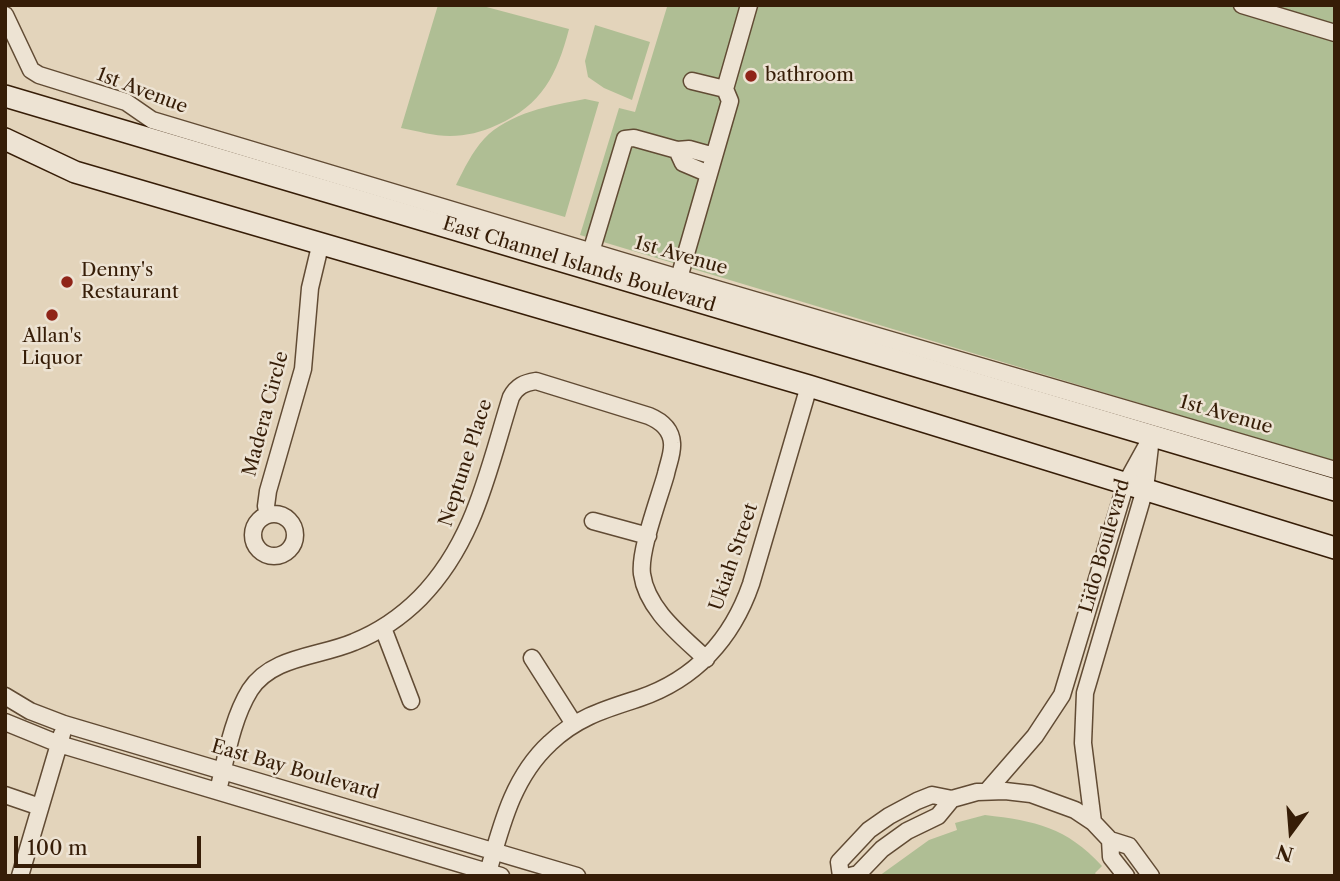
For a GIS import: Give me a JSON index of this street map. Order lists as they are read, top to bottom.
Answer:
{
  "streets": {
    "main road": ["East Channel Islands Boulevard"],
    "street": [
      "1st Avenue",
      "Madera Circle",
      "Neptune Place",
      "Lido Boulevard",
      "Ukiah Street",
      "East Bay Boulevard"
    ]
  },
  "crossings": [
    ["East Channel Islands Boulevard", "Lido Boulevard"],
    ["Neptune Place", "Ukiah Street"],
    ["Neptune Place", "East Bay Boulevard"],
    ["Ukiah Street", "East Bay Boulevard"]
  ],
  "places": ["bathroom", "Denny's Restaurant", "Allan's Liquor"],
  "scale_bar": "100 m",
  "north": "bottom"
}
